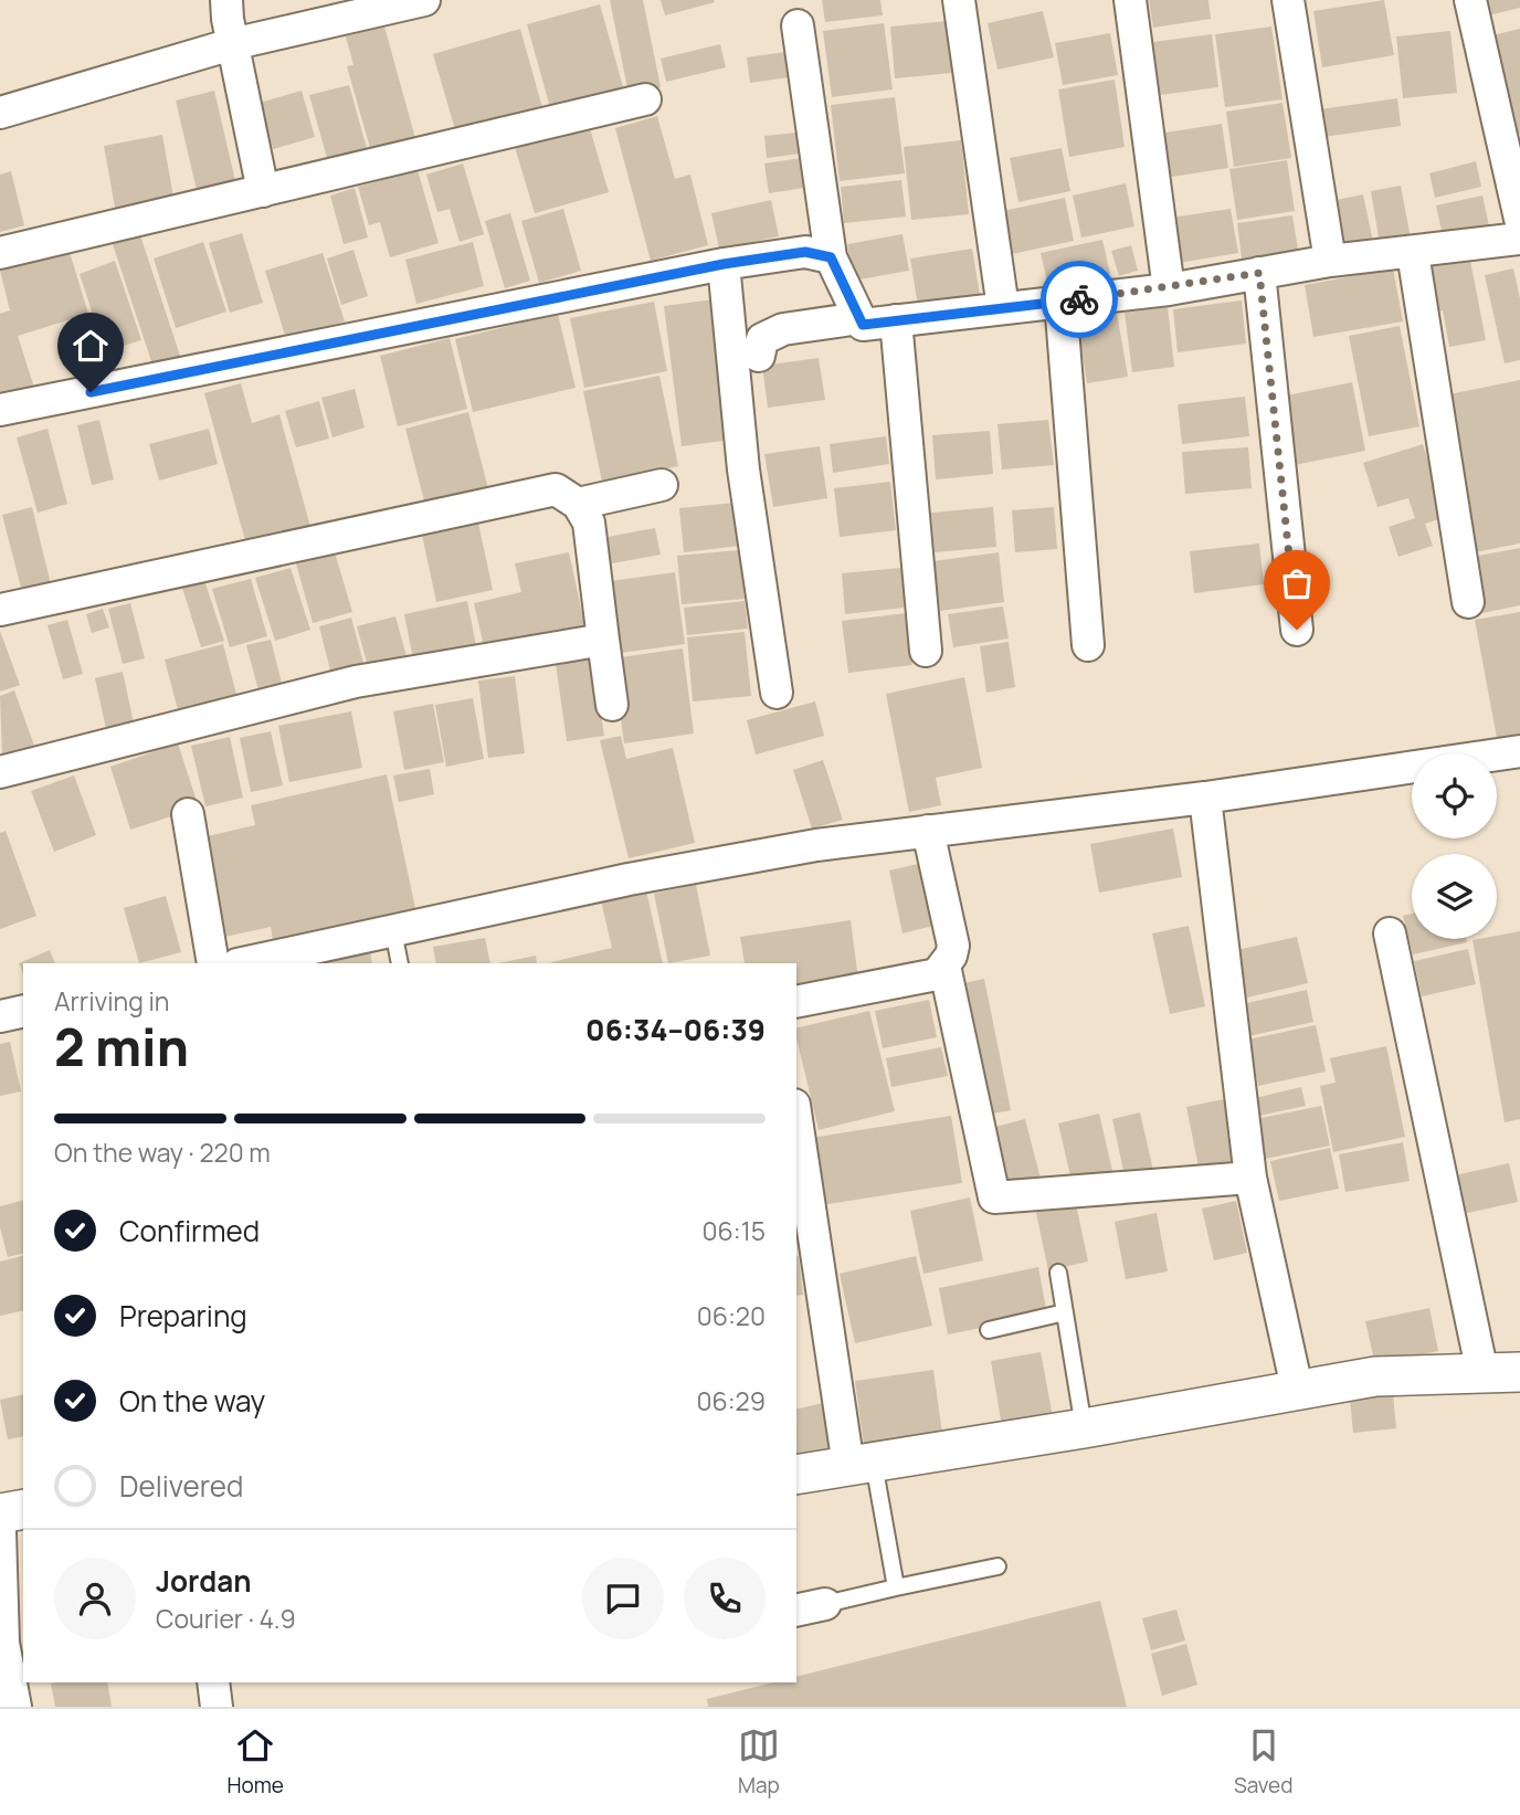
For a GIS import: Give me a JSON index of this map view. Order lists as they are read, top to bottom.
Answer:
{
  "page": {
    "heading": ["2 min", "Arriving in", "06:34–06:39"],
    "panel": ["Jordan", "Courier · 4.9"],
    "bar": "On the way · 220 m",
    "list": [
      ["Confirmed", "06:15"],
      ["Preparing", "06:20"],
      ["On the way", "06:29"],
      "Delivered"
    ],
    "tabs": ["Home", "Map", "Saved"]
  }
}
